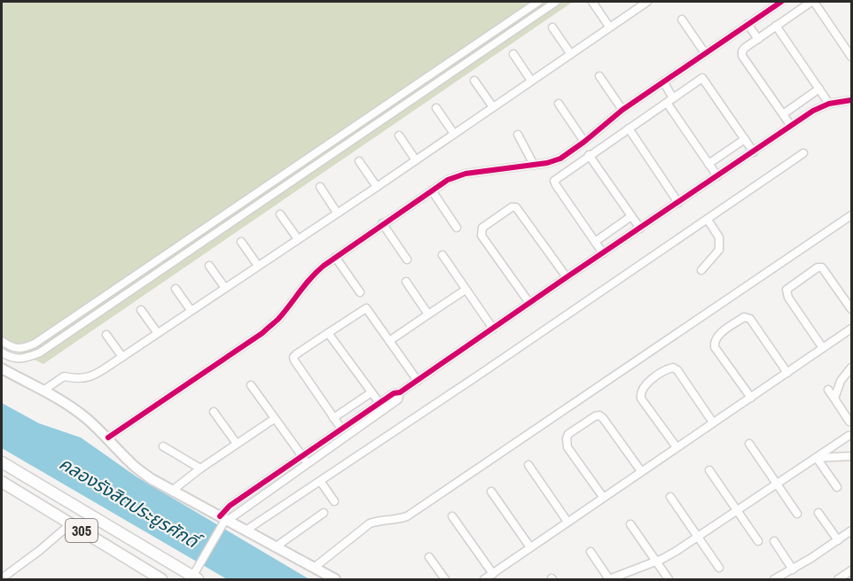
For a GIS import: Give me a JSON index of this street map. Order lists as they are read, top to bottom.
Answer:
{
  "streets": {
    "main road": ["305"]
  },
  "water": ["คลองรังสิตประยูรศักดิ์"]
}
